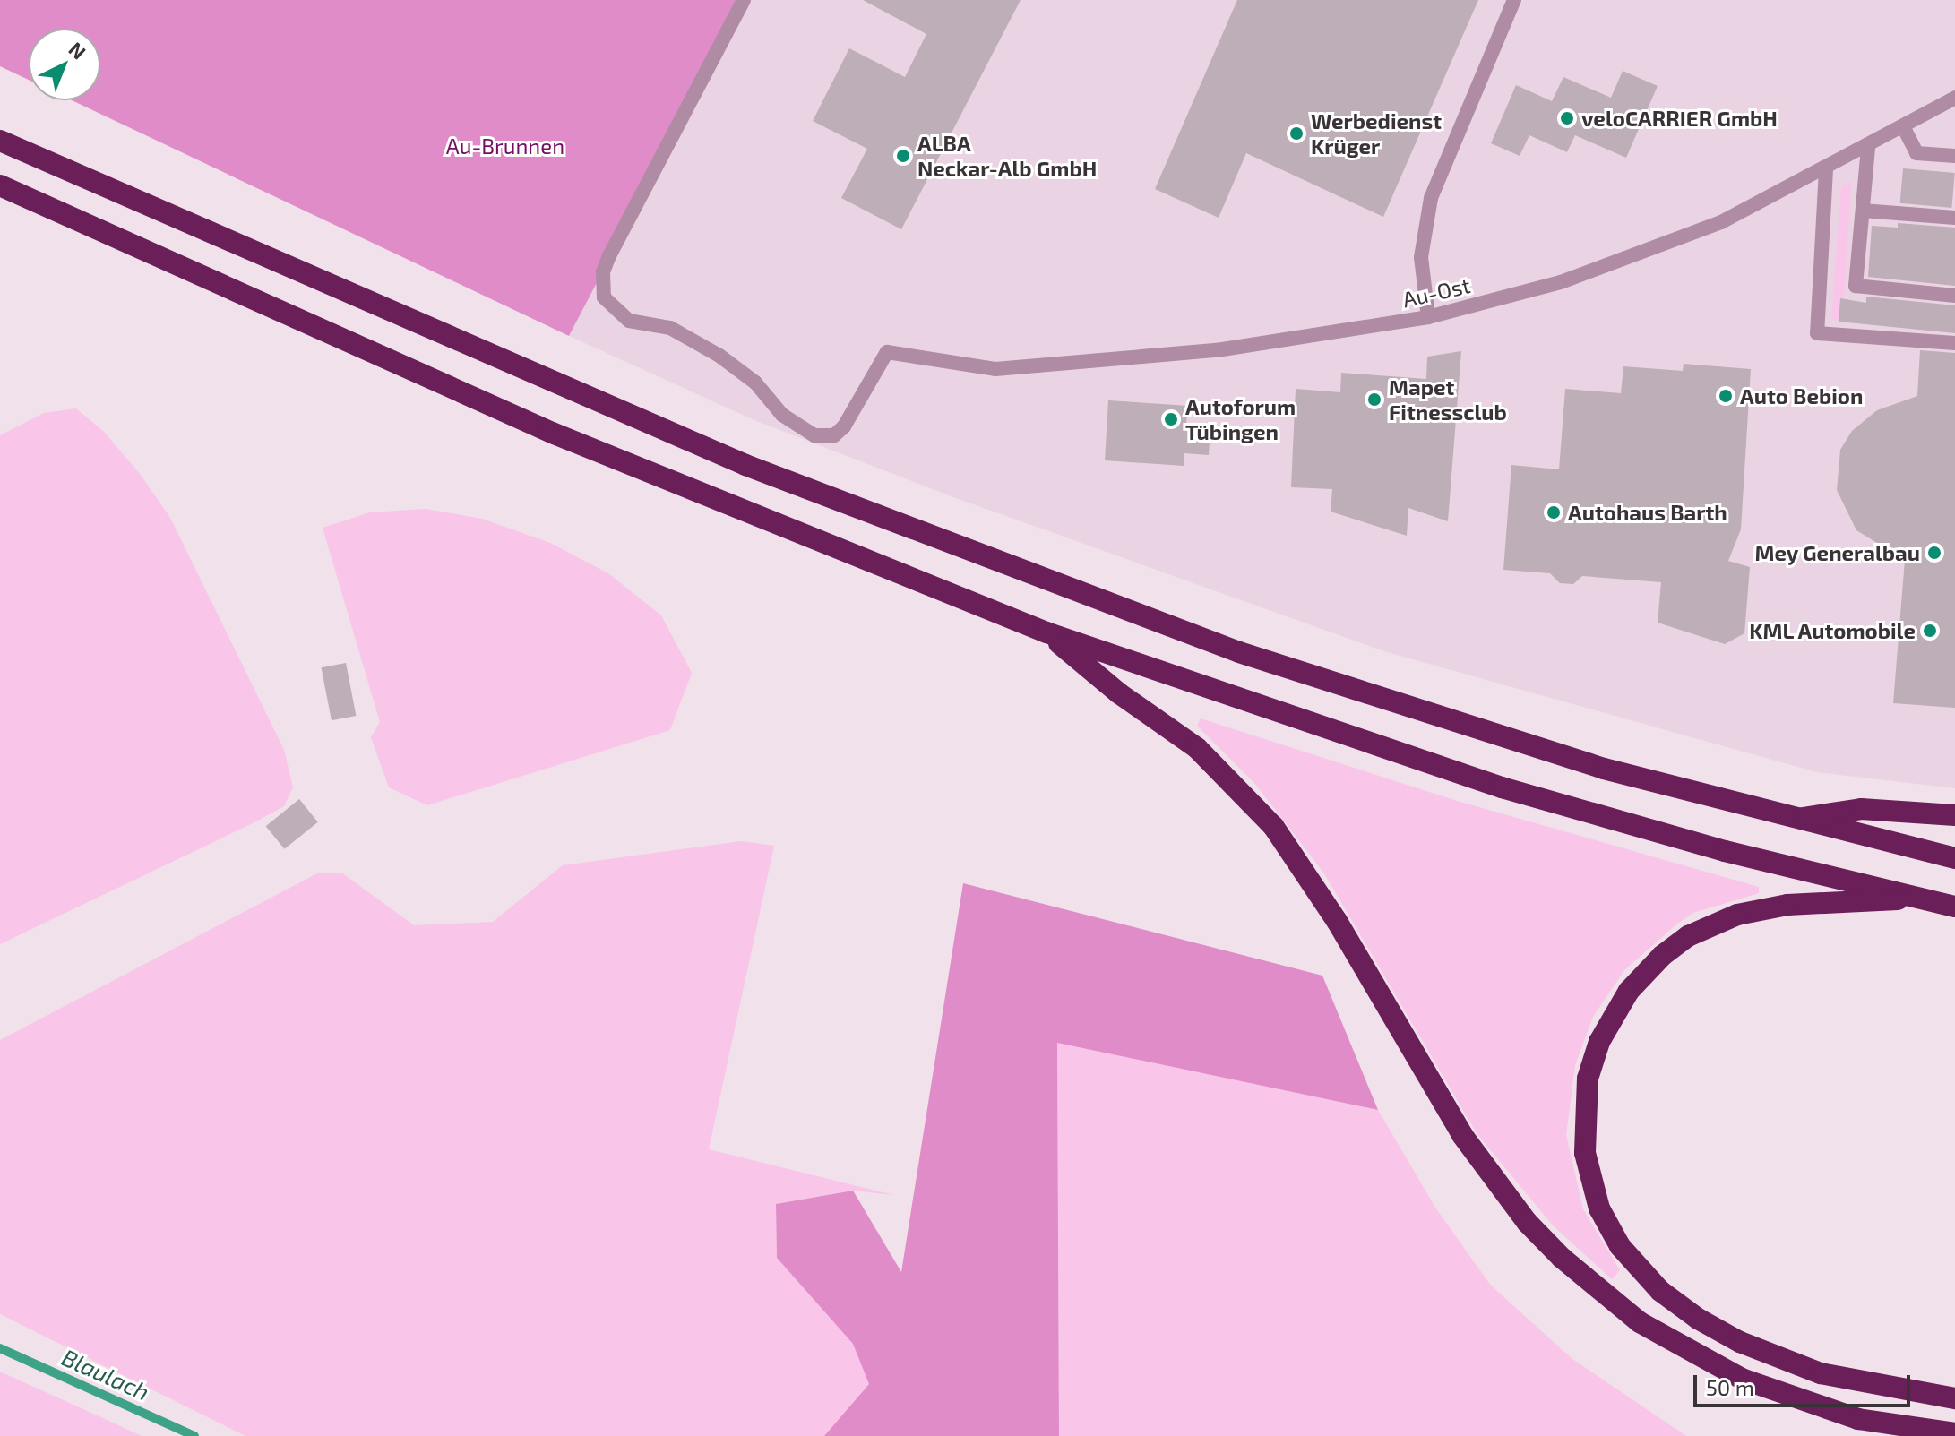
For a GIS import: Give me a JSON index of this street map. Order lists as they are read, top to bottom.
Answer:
{
  "streets": {
    "street": ["Au-Ost"]
  },
  "water": ["Blaulach"],
  "parks": ["Au-Brunnen"],
  "places": [
    "veloCARRIER GmbH",
    "Werbedienst Krüger",
    "ALBA Neckar-Alb GmbH",
    "Auto Bebion",
    "Mapet Fitnessclub",
    "Autoforum Tübingen",
    "Autohaus Barth",
    "Mey Generalbau",
    "KML Automobile"
  ],
  "scale_bar": "50 m",
  "north": "top right"
}
